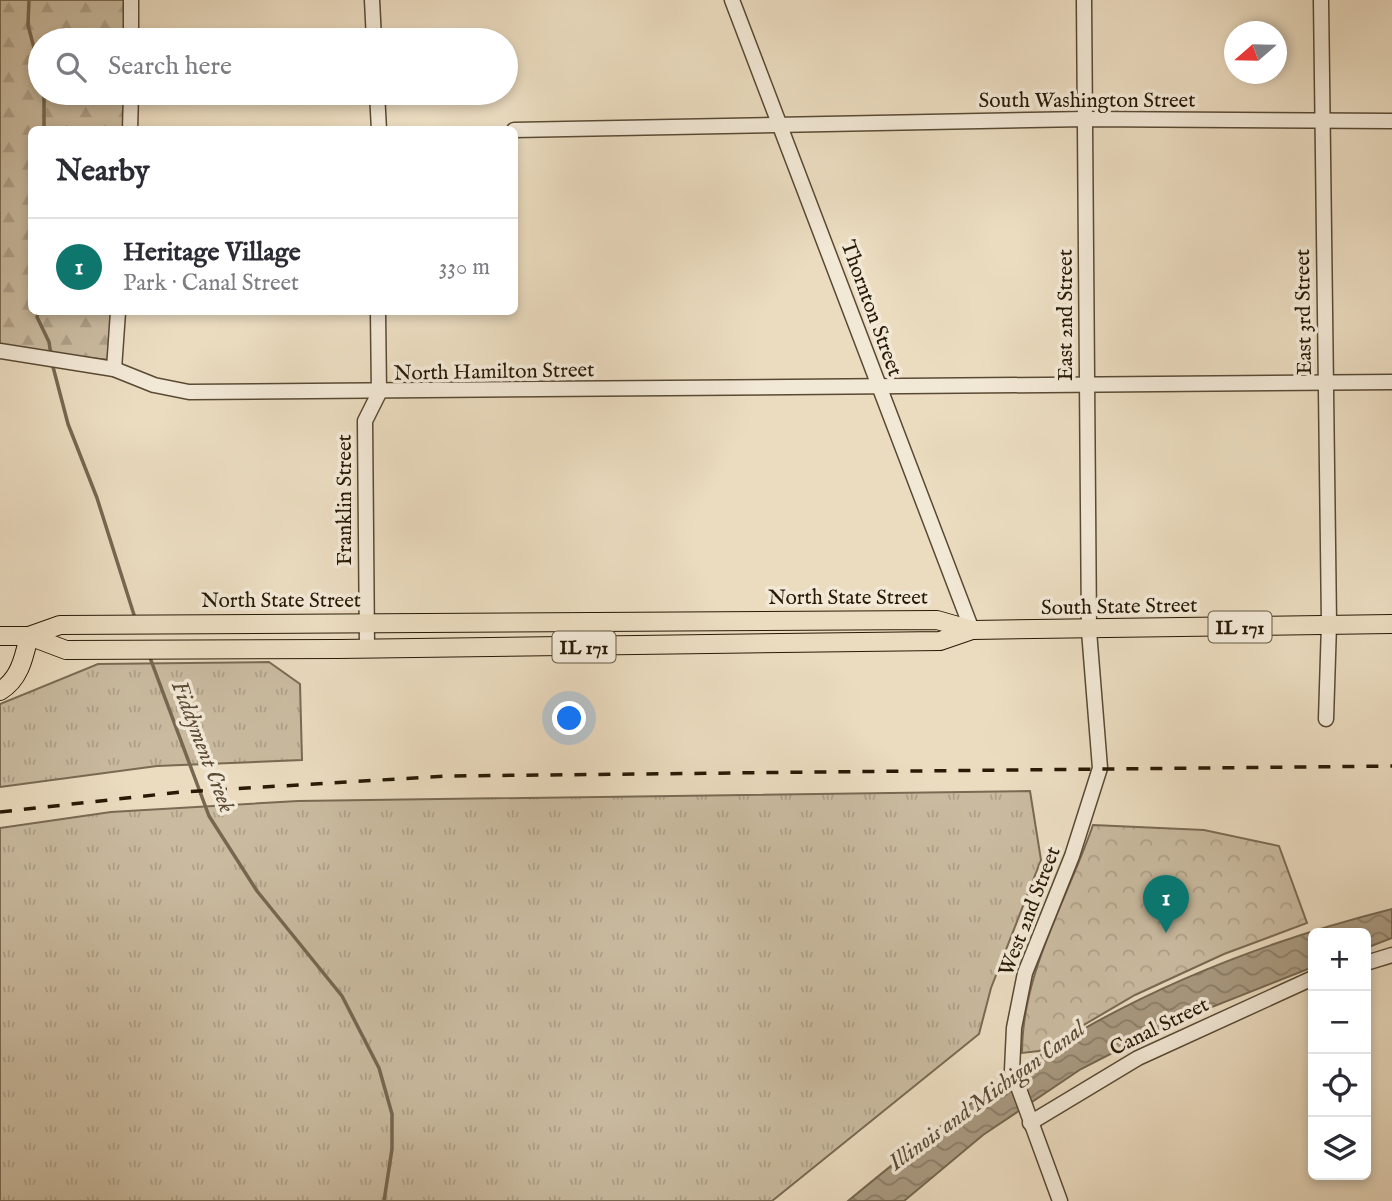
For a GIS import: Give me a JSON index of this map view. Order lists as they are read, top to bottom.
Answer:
{
  "streets": {
    "main road": ["North State Street", "South State Street", "IL 171"],
    "street": [
      "South Washington Street",
      "Thornton Street",
      "East 3rd Street",
      "East 2nd Street",
      "North Hamilton Street",
      "Franklin Street",
      "West 2nd Street",
      "Canal Street"
    ]
  },
  "crossings": [
    ["South Washington Street", "Thornton Street"],
    ["South Washington Street", "East 3rd Street"],
    ["South Washington Street", "East 2nd Street"],
    ["Thornton Street", "North Hamilton Street"],
    ["Thornton Street", "North State Street"],
    ["Thornton Street", "South State Street"],
    ["East 3rd Street", "North Hamilton Street"],
    ["East 3rd Street", "South State Street"],
    ["East 2nd Street", "North Hamilton Street"],
    ["East 2nd Street", "South State Street"],
    ["East 2nd Street", "West 2nd Street"],
    ["North Hamilton Street", "Franklin Street"],
    ["Franklin Street", "North State Street"],
    ["North State Street", "South State Street"],
    ["South State Street", "West 2nd Street"],
    ["West 2nd Street", "Canal Street"]
  ],
  "water": ["Fiddyment Creek", "Illinois and Michigan Canal"],
  "north": "left",
  "page": {
    "search": "Search here",
    "heading": "Nearby",
    "list": [
      {
        "mark": "1",
        "name": "Heritage Village",
        "note": "Park · Canal Street",
        "value": "330 m"
      }
    ],
    "pins": "1",
    "map_buttons": ["+", "−"]
  }
}
